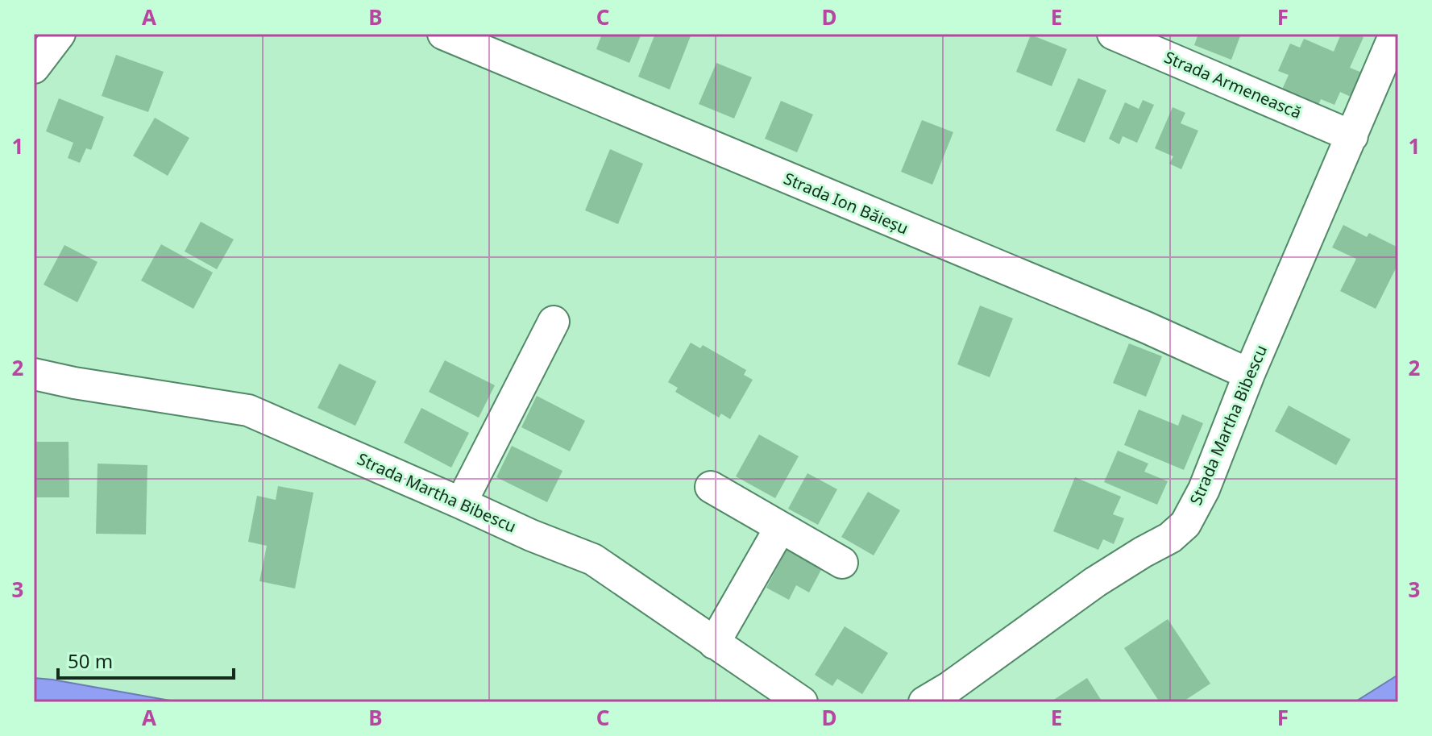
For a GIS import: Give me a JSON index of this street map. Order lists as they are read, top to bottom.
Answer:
{
  "streets": {
    "street": ["Strada Armenească", "Strada Ion Băieșu", "Strada Martha Bibescu"]
  },
  "crossings": [
    ["Strada Armenească", "Strada Martha Bibescu"],
    ["Strada Ion Băieșu", "Strada Martha Bibescu"]
  ],
  "scale_bar": "50 m",
  "grid": {
    "columns": [
      "A",
      "B",
      "C",
      "D",
      "E",
      "F"
    ],
    "rows": ["1", "2", "3"]
  }
}
